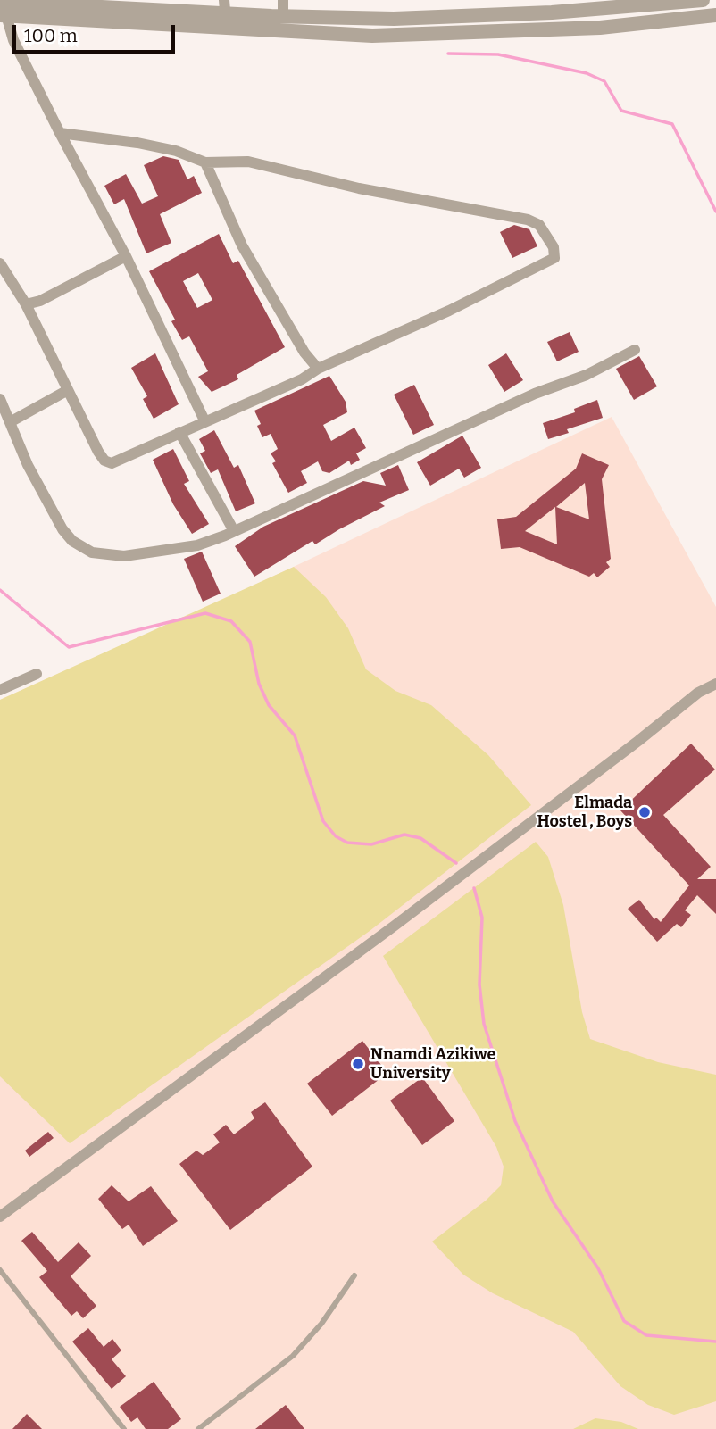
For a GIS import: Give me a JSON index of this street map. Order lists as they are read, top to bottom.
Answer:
{
  "places": ["Elmada Hostel , Boys", "Nnamdi Azikiwe University"],
  "scale_bar": "100 m"
}
